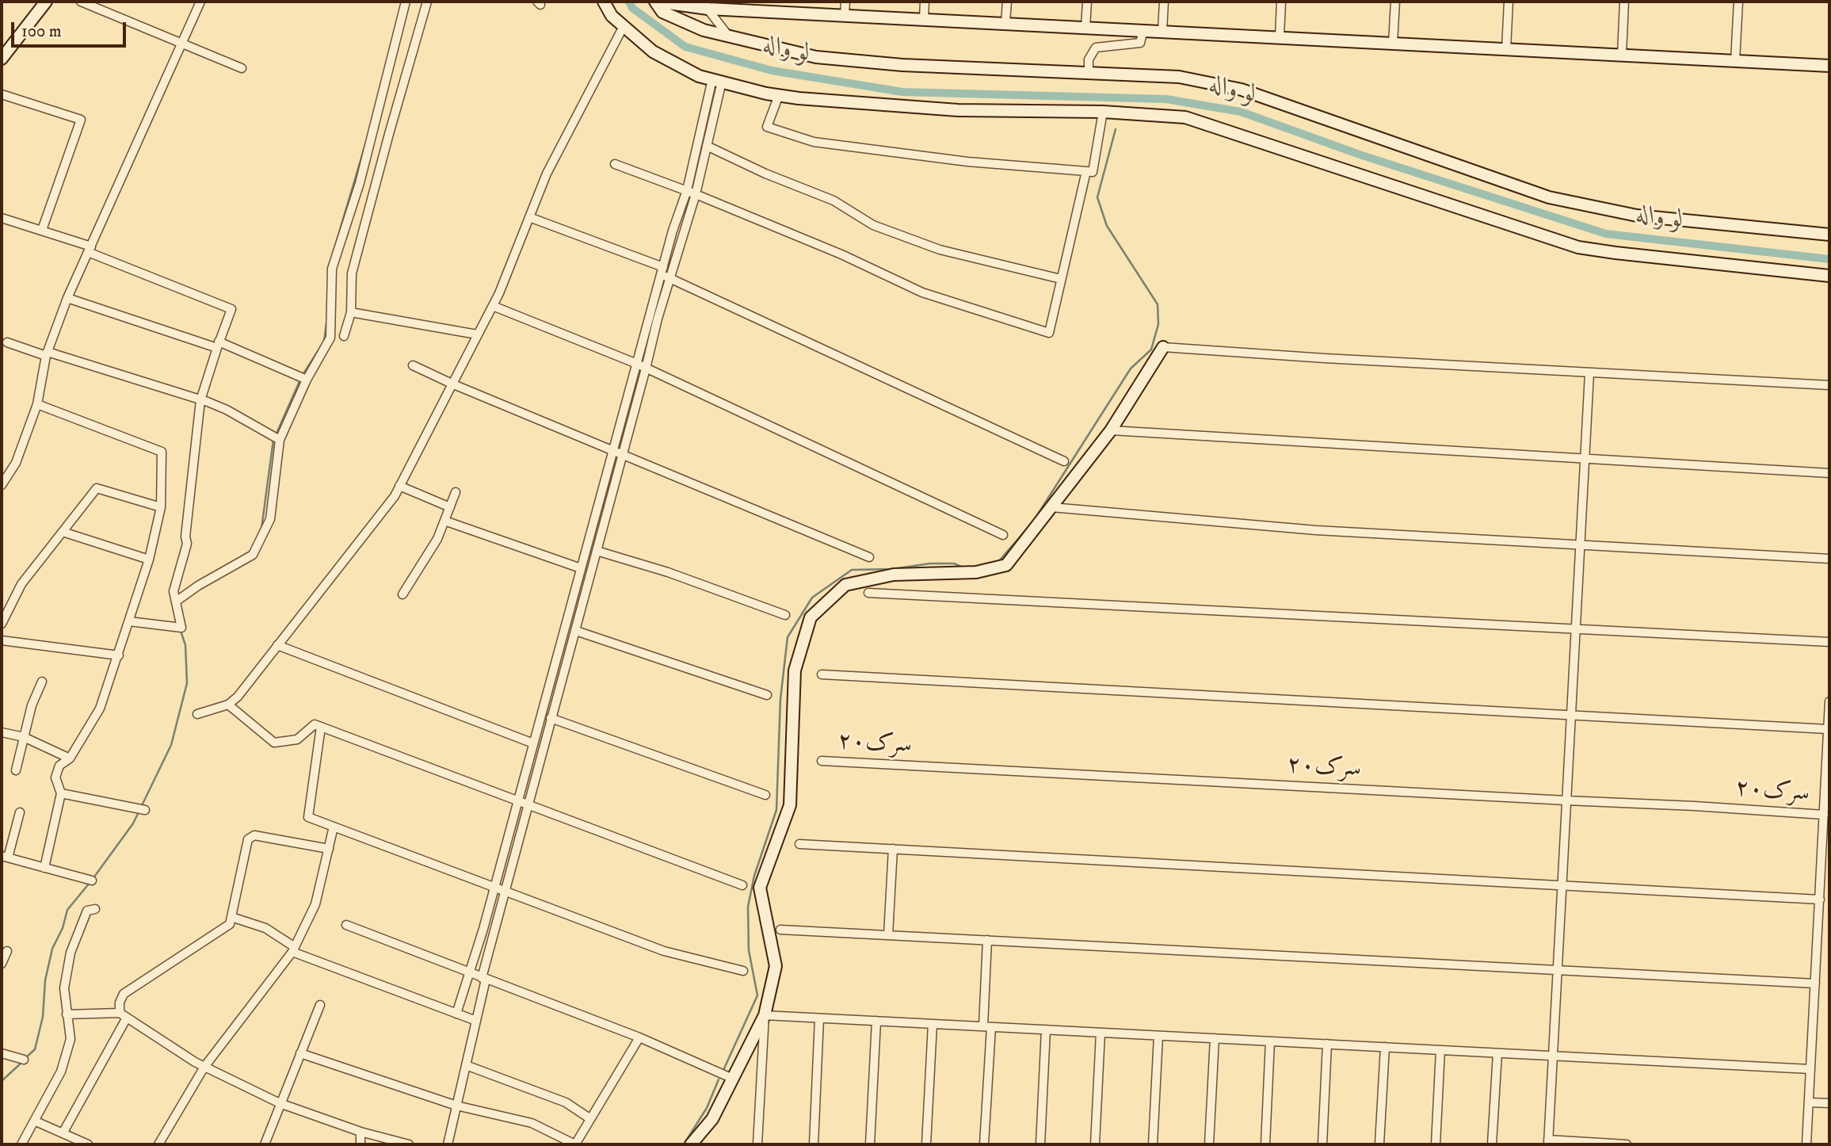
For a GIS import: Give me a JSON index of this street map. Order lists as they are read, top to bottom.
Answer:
{
  "streets": {
    "street": ["سرک۲۰"]
  },
  "water": ["لو واله"],
  "scale_bar": "100 m"
}
